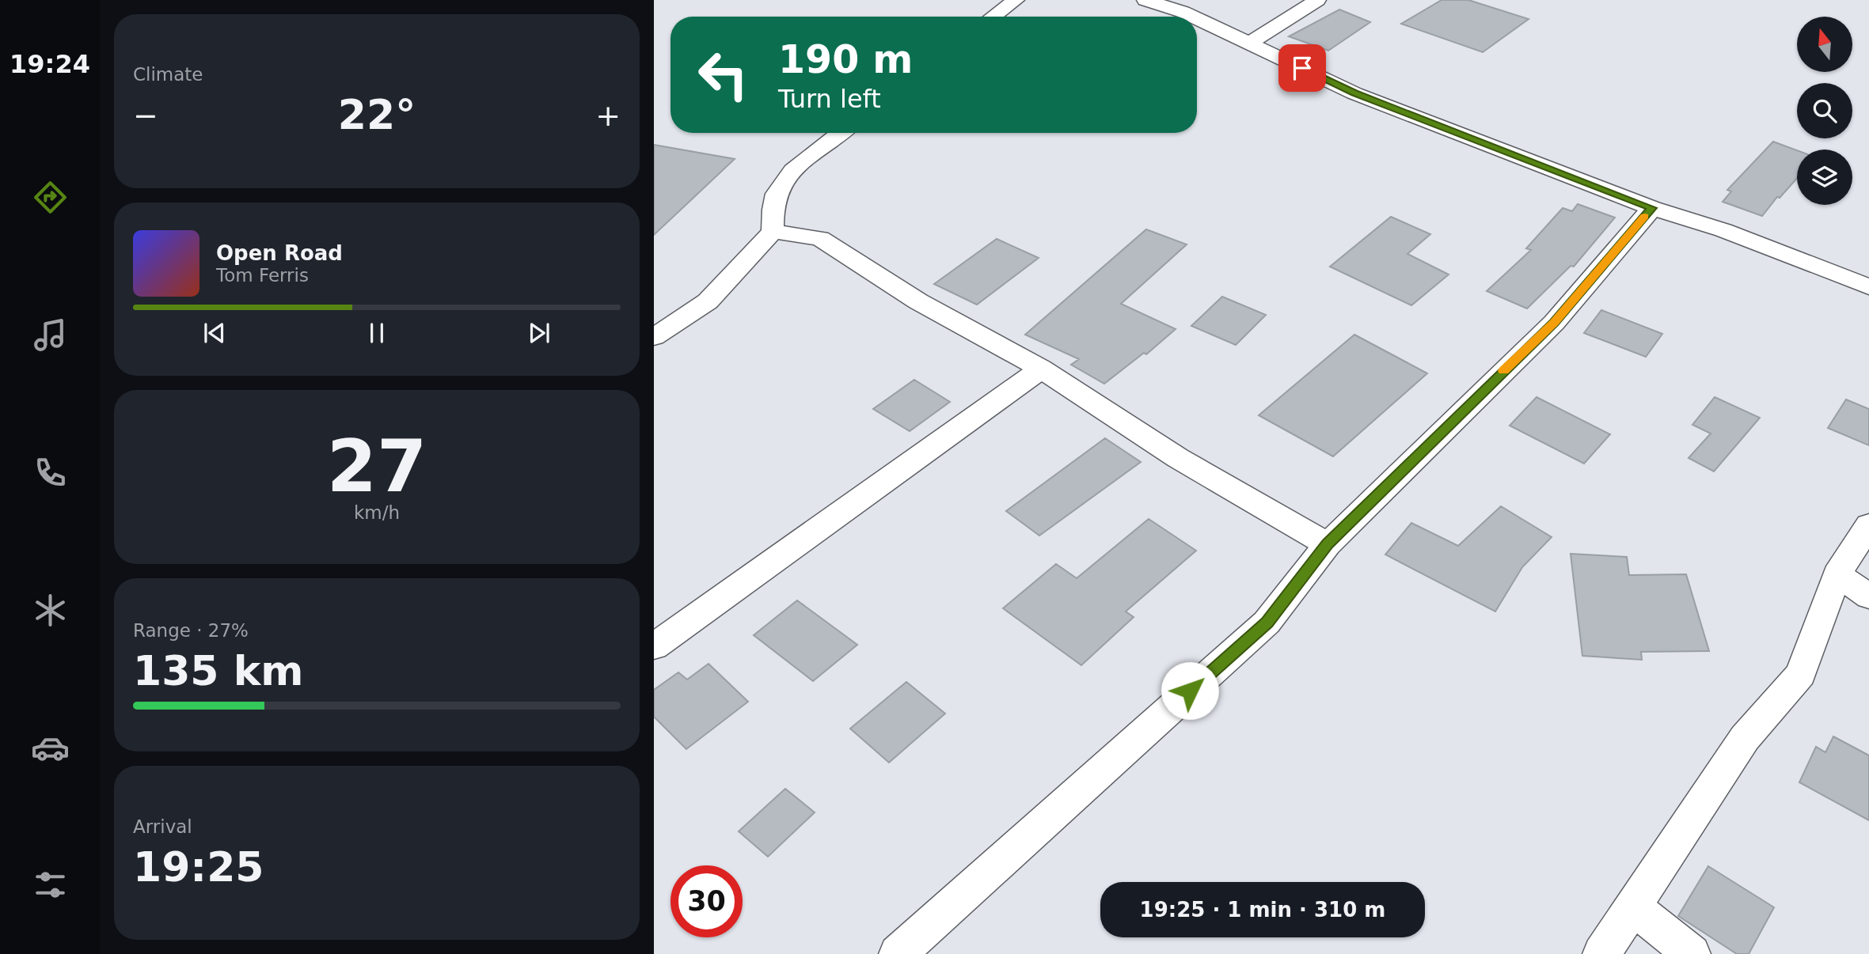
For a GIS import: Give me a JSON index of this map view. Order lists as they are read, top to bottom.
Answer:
{
  "north": "top",
  "page": {
    "tabs": "19:24",
    "tile": [
      "Climate",
      ["27", "km/h"],
      ["Range · 27%", "135 km"],
      ["Arrival", "19:25"]
    ],
    "turn": ["190 m", "Turn left"],
    "heat": ["−", "22°", "+"],
    "song": ["Open Road", "Tom Ferris"],
    "limit": "30",
    "trip": "19:25 · 1 min · 310 m"
  }
}
